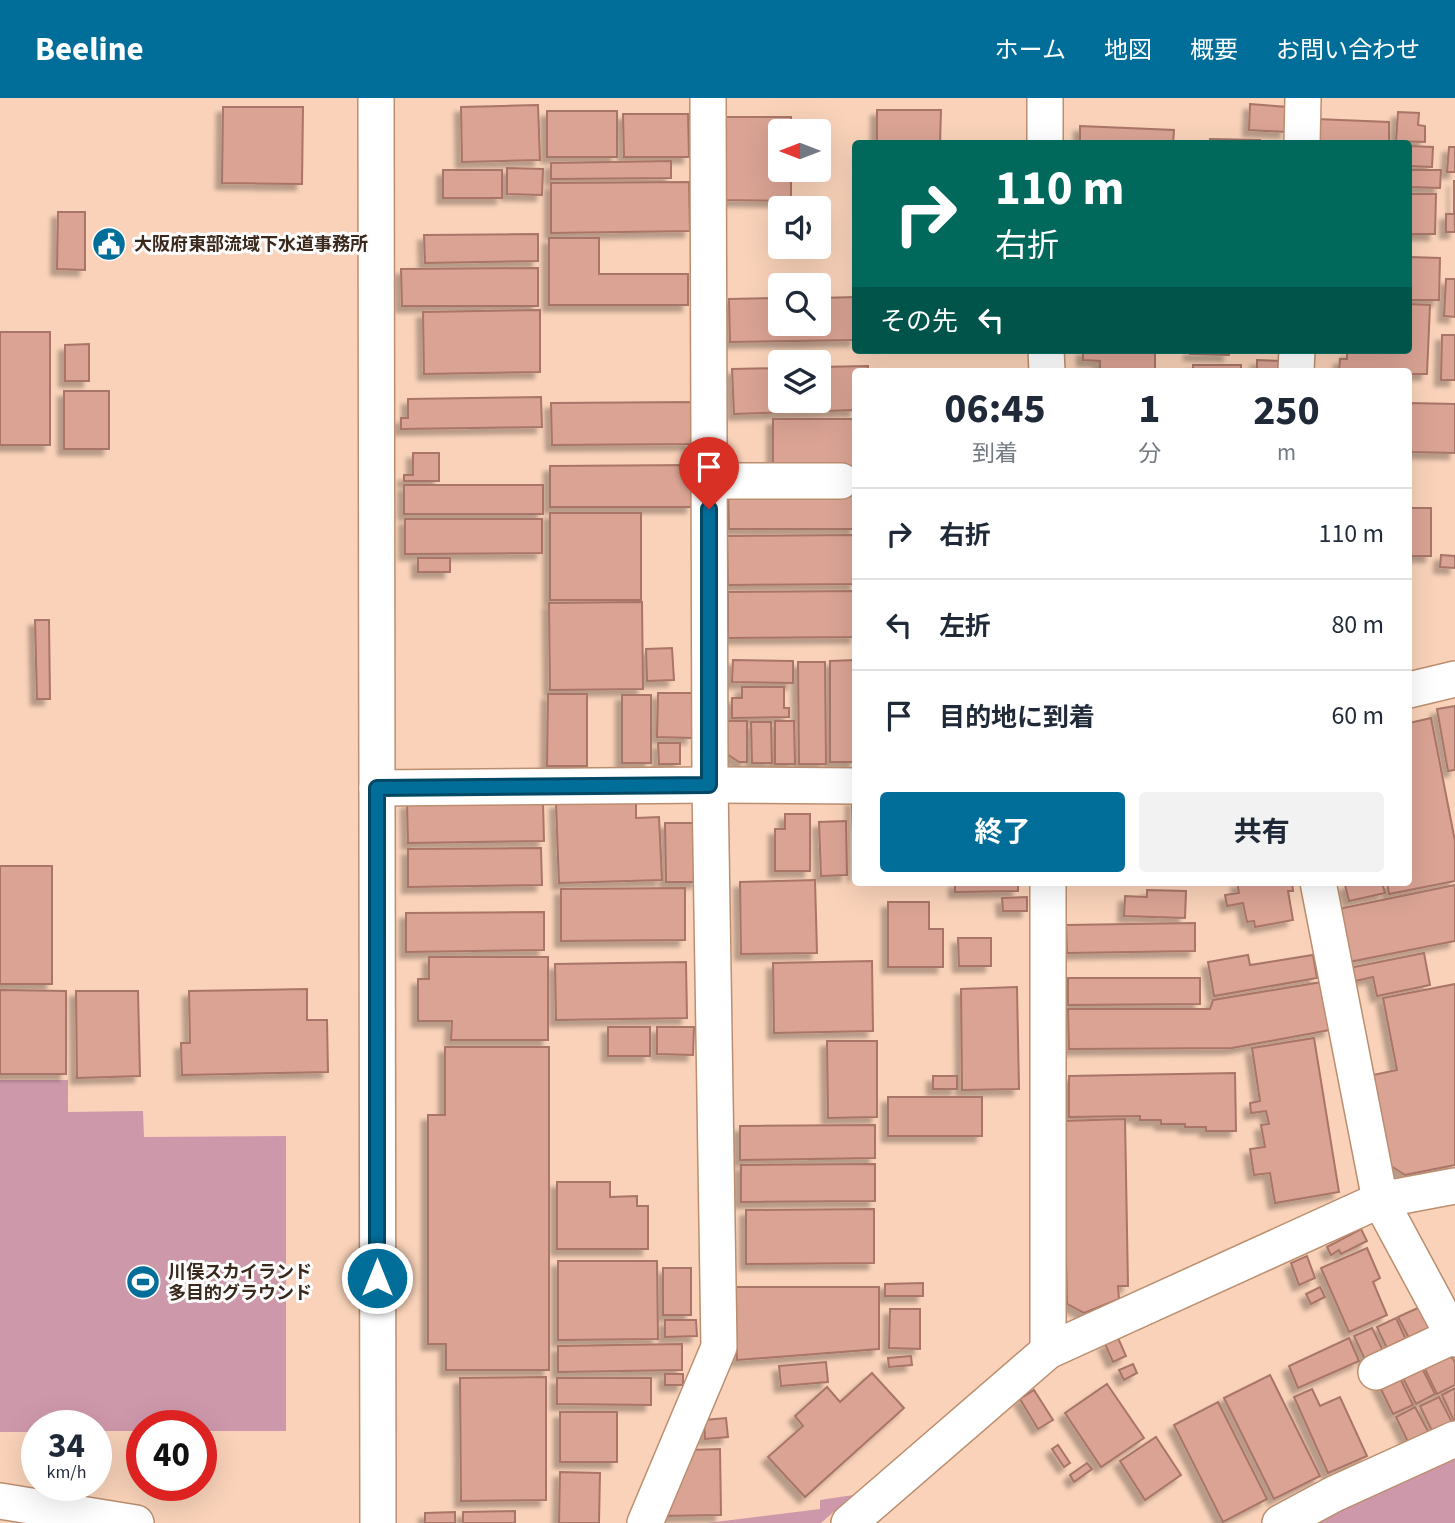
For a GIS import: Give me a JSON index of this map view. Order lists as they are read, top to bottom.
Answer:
{
  "places": {
    "public building": ["大阪府東部流域下水道事務所"],
    "sports": ["川俣スカイランド 多目的グラウンド"]
  },
  "north": "left",
  "page": {
    "header": "Beeline",
    "nav": [
      "ホーム",
      "地図",
      "概要",
      "お問い合わせ"
    ],
    "turn": ["110 m", "右折"],
    "then": "その先",
    "eta": [
      "06:45",
      "到着",
      "1",
      "分",
      "250",
      "m"
    ],
    "list": [
      {
        "name": "右折",
        "value": "110 m"
      },
      {
        "name": "左折",
        "value": "80 m"
      },
      {
        "name": "目的地に到着",
        "value": "60 m"
      }
    ],
    "buttons": ["終了", "共有"],
    "speed": "34 km/h",
    "limit": "40"
  }
}
